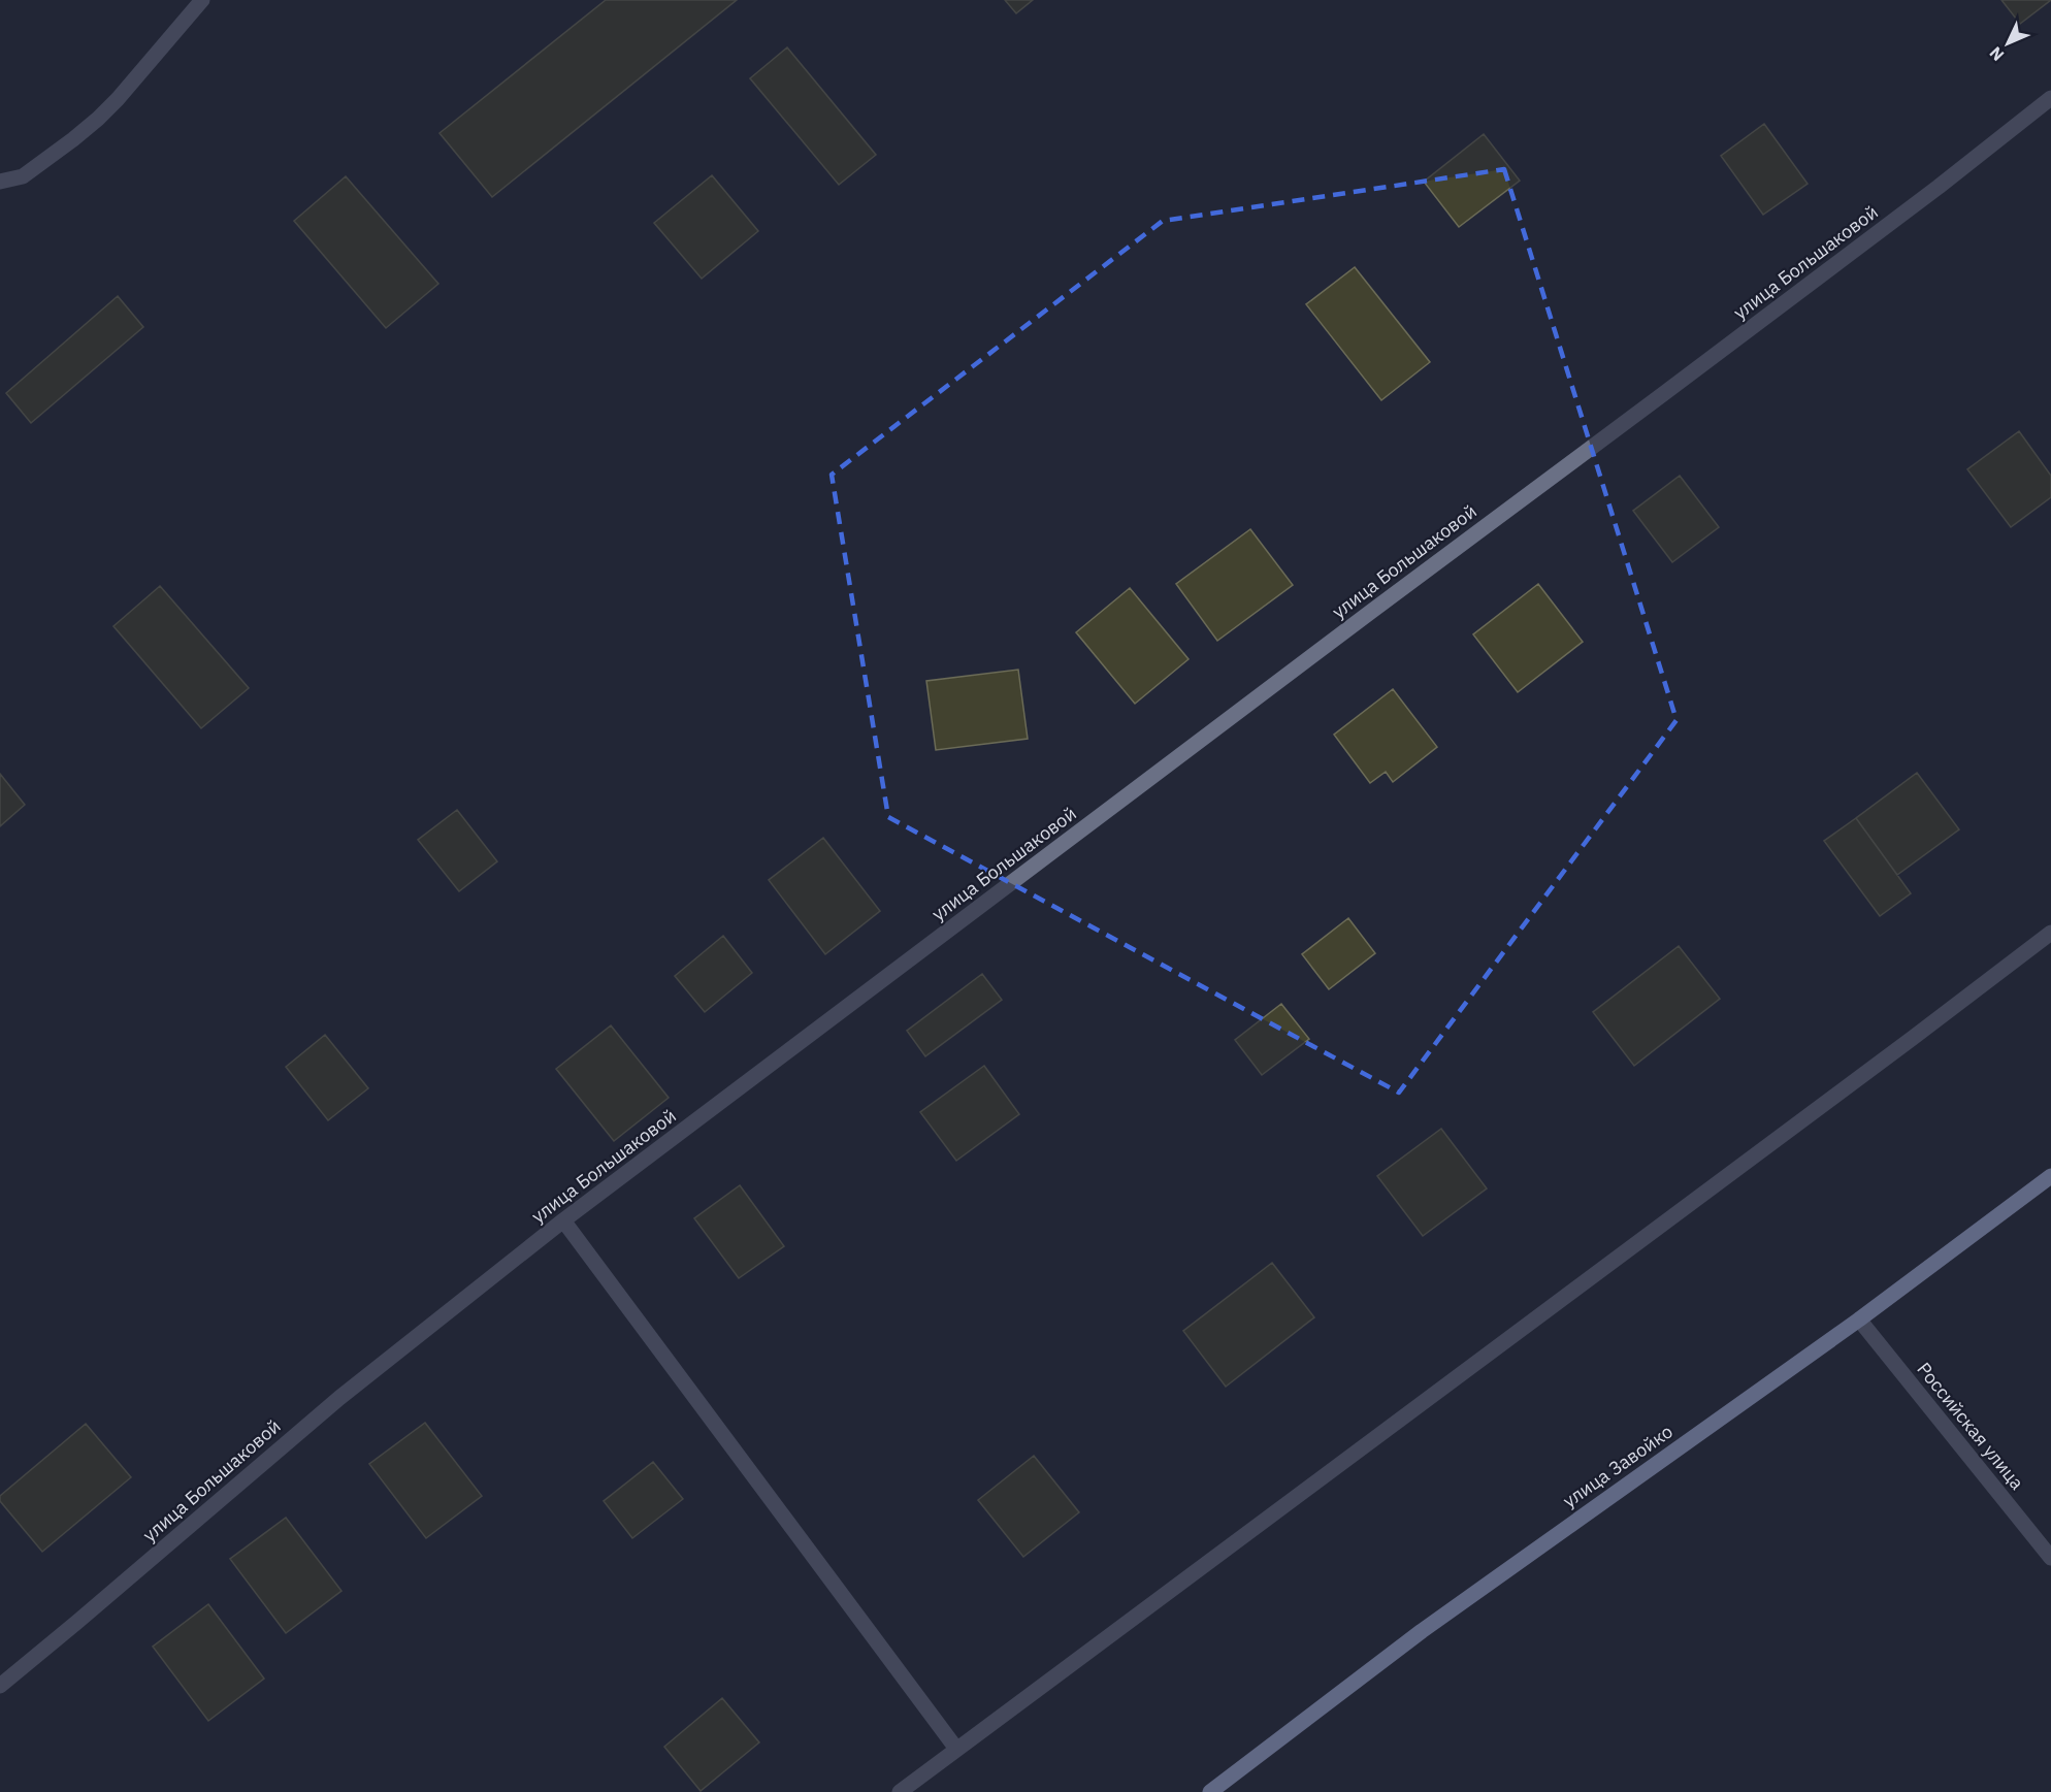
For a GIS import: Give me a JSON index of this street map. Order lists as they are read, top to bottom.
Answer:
{
  "streets": {
    "main road": ["улица Завойко"],
    "street": ["улица Большаковой", "Российская улица"]
  },
  "crossings": [
    ["Российская улица", "улица Завойко"]
  ],
  "north": "bottom left"
}
